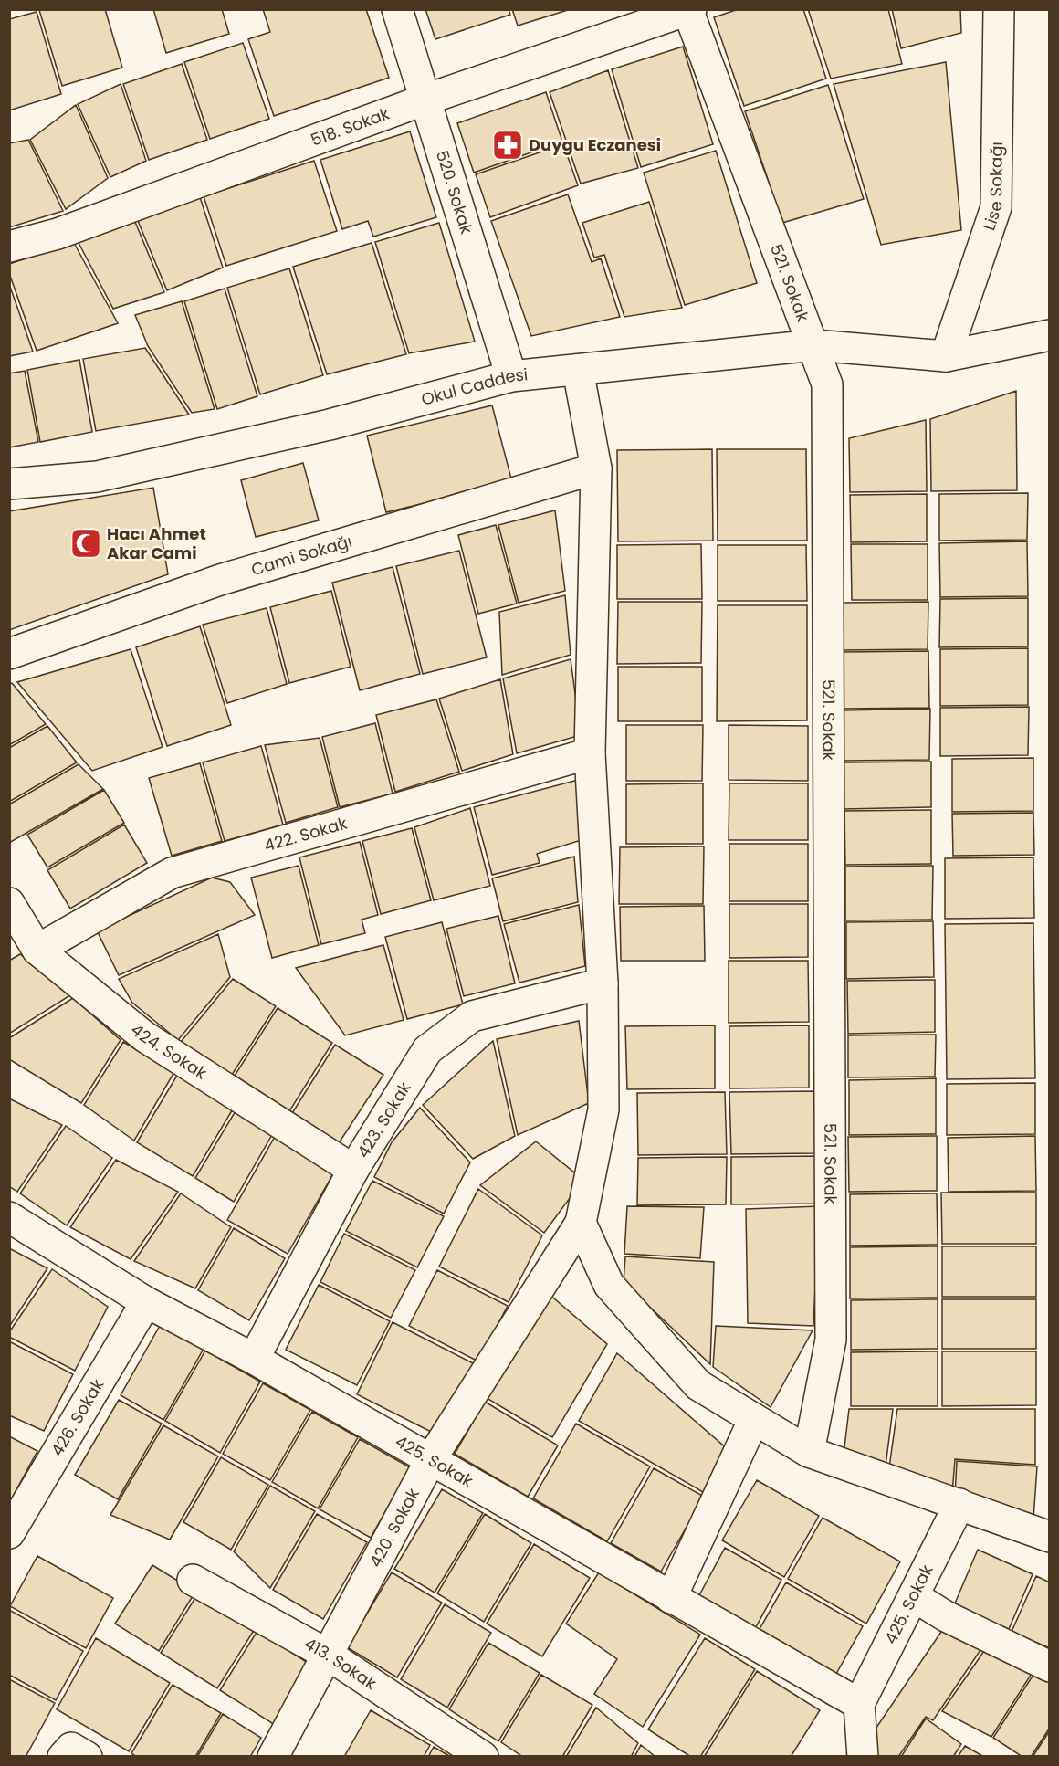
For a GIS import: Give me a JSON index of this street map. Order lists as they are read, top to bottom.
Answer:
{
  "streets": {
    "street": [
      "518. Sokak",
      "Lise Sokağı",
      "520. Sokak",
      "521. Sokak",
      "Okul Caddesi",
      "Cami Sokağı",
      "422. Sokak",
      "424. Sokak",
      "423. Sokak",
      "426. Sokak",
      "425. Sokak",
      "420. Sokak",
      "413. Sokak"
    ]
  },
  "crossings": [
    ["518. Sokak", "520. Sokak"],
    ["518. Sokak", "521. Sokak"],
    ["Lise Sokağı", "Okul Caddesi"],
    ["520. Sokak", "Okul Caddesi"],
    ["521. Sokak", "Okul Caddesi"],
    ["422. Sokak", "424. Sokak"],
    ["424. Sokak", "423. Sokak"],
    ["423. Sokak", "425. Sokak"],
    ["426. Sokak", "425. Sokak"],
    ["425. Sokak", "420. Sokak"],
    ["420. Sokak", "413. Sokak"]
  ],
  "places": {
    "pharmacy": ["Duygu Eczanesi"],
    "mosque": ["Hacı Ahmet Akar Cami"]
  }
}
